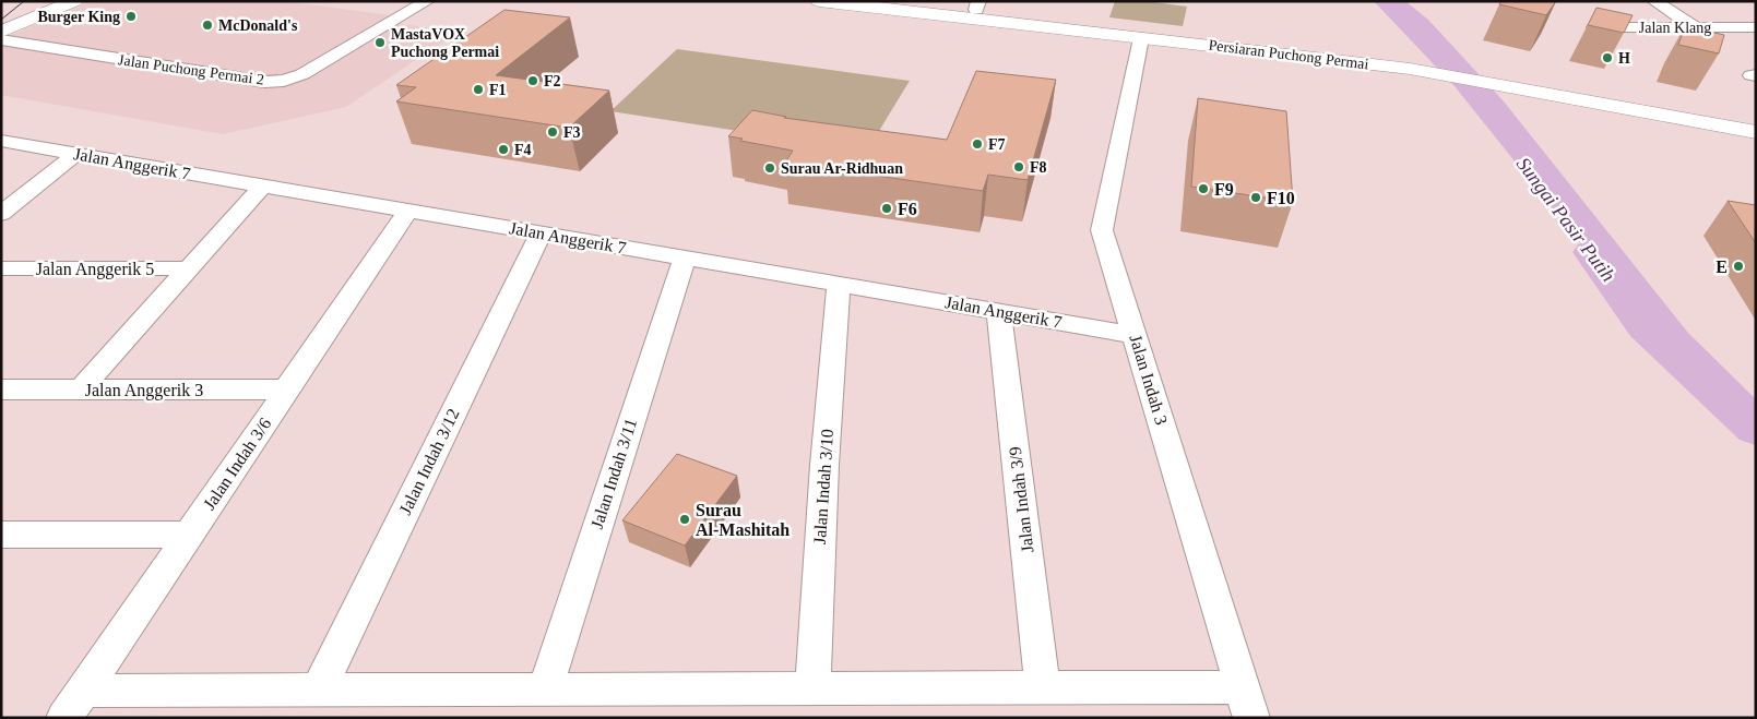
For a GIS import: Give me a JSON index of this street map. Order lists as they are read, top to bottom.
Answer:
{
  "streets": {
    "street": [
      "Jalan Klang",
      "Persiaran Puchong Permai",
      "Jalan Puchong Permai 2",
      "Jalan Anggerik 7",
      "Jalan Anggerik 5",
      "Jalan Indah 3",
      "Jalan Anggerik 3",
      "Jalan Indah 3/12",
      "Jalan Indah 3/6",
      "Jalan Indah 3/11",
      "Jalan Indah 3/10",
      "Jalan Indah 3/9"
    ]
  },
  "crossings": [
    ["Persiaran Puchong Permai", "Jalan Indah 3"],
    ["Jalan Anggerik 7", "Jalan Indah 3"],
    ["Jalan Anggerik 7", "Jalan Indah 3/12"],
    ["Jalan Anggerik 7", "Jalan Indah 3/6"],
    ["Jalan Anggerik 7", "Jalan Indah 3/11"],
    ["Jalan Anggerik 7", "Jalan Indah 3/10"],
    ["Jalan Anggerik 7", "Jalan Indah 3/9"],
    ["Jalan Anggerik 3", "Jalan Indah 3/6"]
  ],
  "water": ["Sungai Pasir Putih"],
  "places": [
    "Burger King",
    "McDonald's",
    "MastaVOX Puchong Permai",
    "H",
    "F2",
    "F1",
    "F3",
    "F7",
    "F4",
    "F8",
    "Surau Ar-Ridhuan",
    "F9",
    "F10",
    "F6",
    "E",
    "Surau Al-Mashitah"
  ]
}
